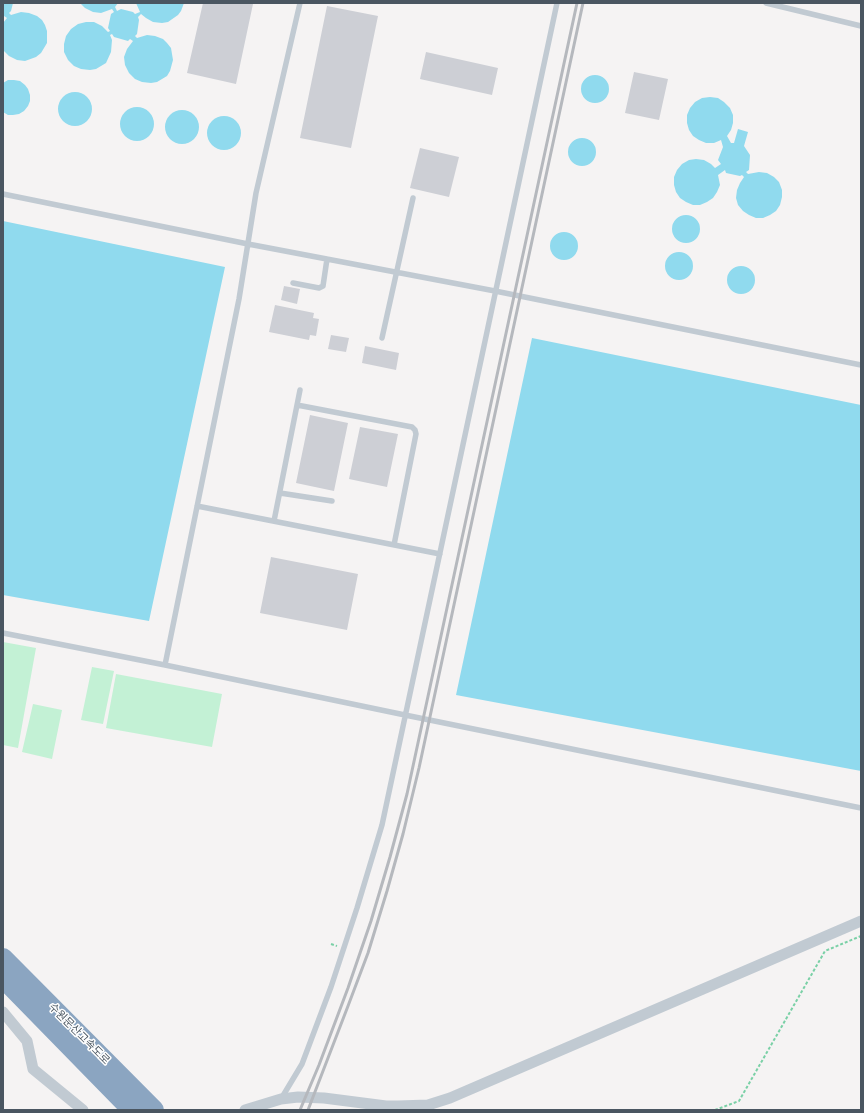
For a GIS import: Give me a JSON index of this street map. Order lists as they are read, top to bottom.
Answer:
{
  "streets": {
    "highway": ["수원문산고속도로"]
  }
}
